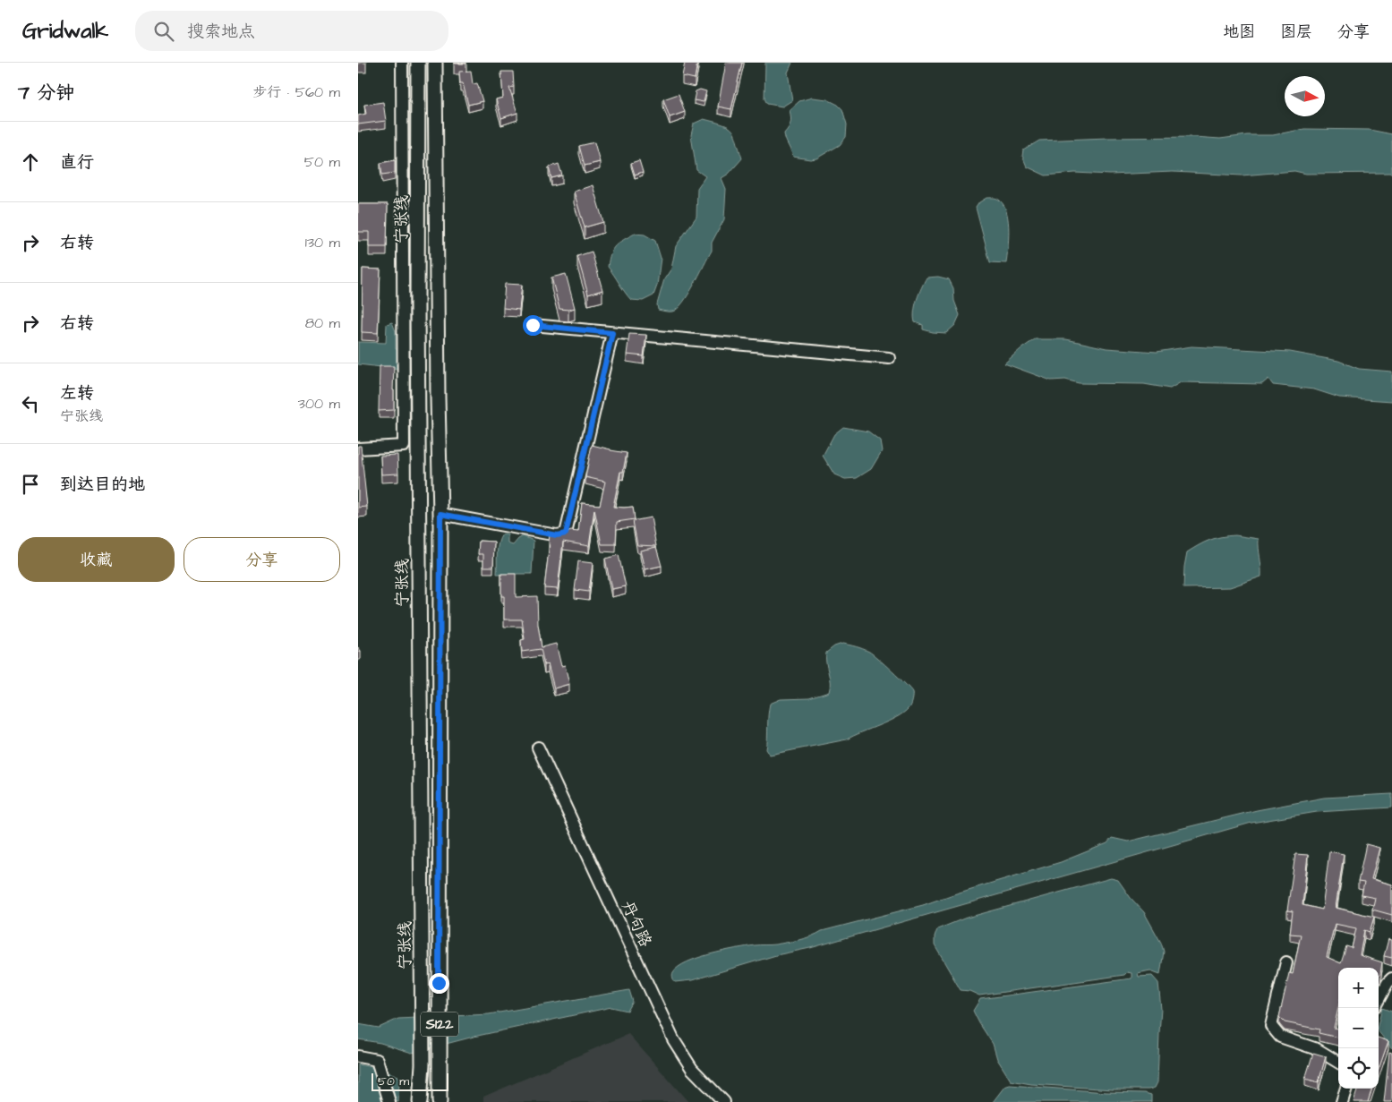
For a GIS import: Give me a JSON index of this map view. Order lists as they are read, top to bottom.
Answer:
{
  "streets": {
    "main road": ["宁张线", "S122"],
    "street": ["丹句路"]
  },
  "scale_bar": "50 m",
  "north": "right",
  "page": {
    "header": "Gridwalk",
    "search": "搜索地点",
    "nav": ["地图", "图层", "分享"],
    "heading": ["7 分钟", "步行 · 560 m"],
    "list": [
      ["直行", "50 m"],
      ["右转", "130 m"],
      ["右转", "80 m"],
      ["左转", "宁张线", "300 m"],
      "到达目的地"
    ],
    "buttons": ["收藏", "分享"],
    "map_buttons": ["+", "−"],
    "scale": "50 m"
  }
}
